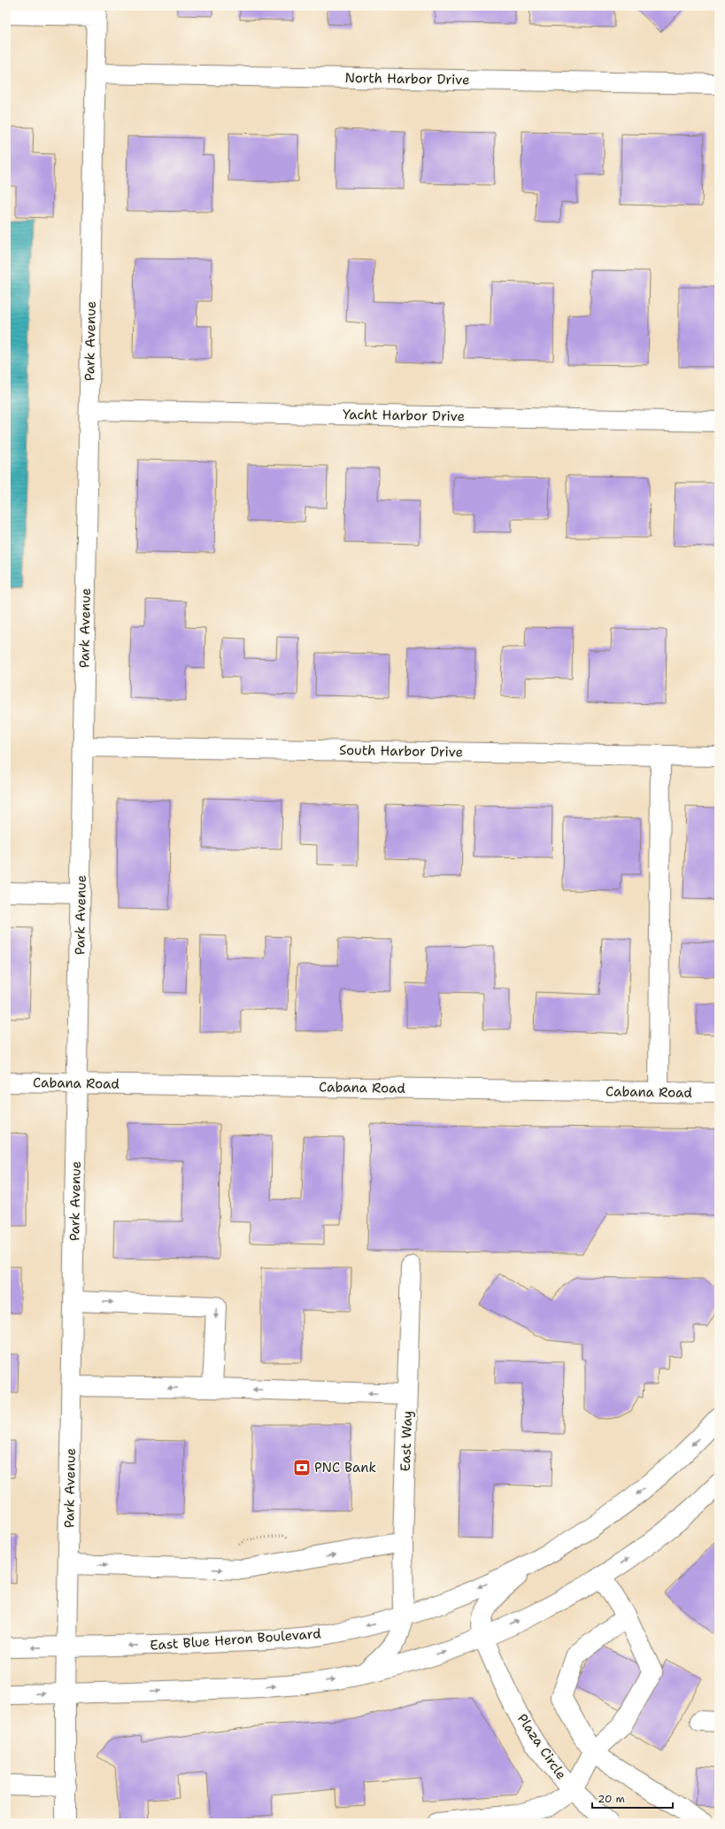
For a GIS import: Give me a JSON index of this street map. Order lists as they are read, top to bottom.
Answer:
{
  "streets": {
    "street": [
      "North Harbor Drive",
      "Park Avenue",
      "Yacht Harbor Drive",
      "South Harbor Drive",
      "Cabana Road",
      "East Way",
      "East Blue Heron Boulevard",
      "Plaza Circle"
    ]
  },
  "crossings": [
    ["North Harbor Drive", "Park Avenue"],
    ["Park Avenue", "Yacht Harbor Drive"],
    ["Park Avenue", "South Harbor Drive"],
    ["Park Avenue", "Cabana Road"],
    ["Park Avenue", "East Blue Heron Boulevard"],
    ["East Way", "East Blue Heron Boulevard"]
  ],
  "places": {
    "bank": ["PNC Bank"]
  },
  "scale_bar": "20 m"
}
